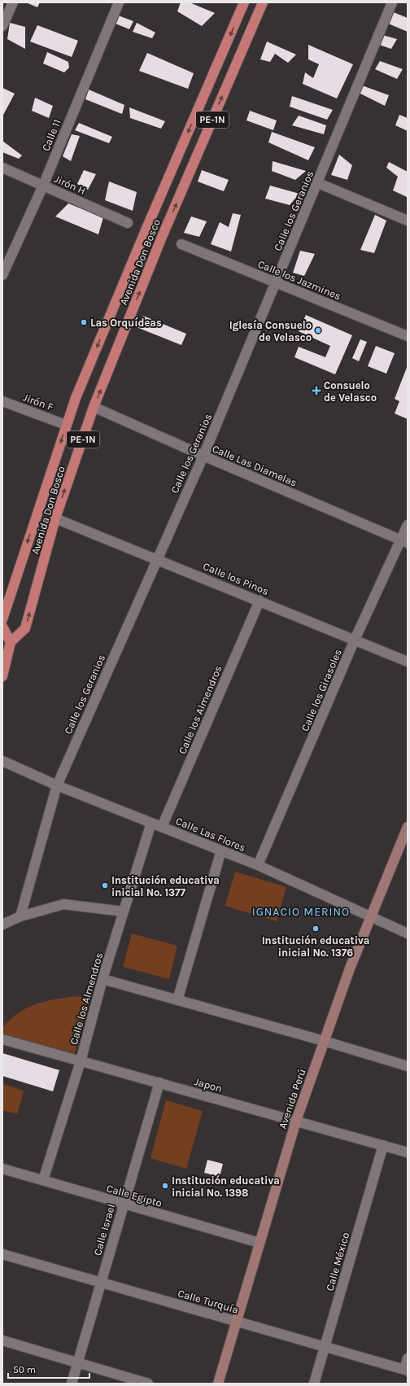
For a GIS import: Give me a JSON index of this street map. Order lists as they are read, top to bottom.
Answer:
{
  "streets": {
    "main road": ["PE-1N", "Avenida Don Bosco"],
    "street": [
      "Calle 11",
      "Jirón H",
      "Calle los Geranios",
      "Calle los Jazmines",
      "Jirón F",
      "Calle Las Diamelas",
      "Calle los Pinos",
      "Calle los Girasoles",
      "Calle los Almendros",
      "Calle Las Flores",
      "Japon",
      "Avenida Perú",
      "Calle Egipto",
      "Calle Israel",
      "Calle México",
      "Calle Turquía"
    ]
  },
  "crossings": [
    ["Calle 11", "Jirón H"],
    ["Calle los Geranios", "Calle los Jazmines"],
    ["Calle los Geranios", "Calle Las Diamelas"],
    ["Calle los Geranios", "Calle los Pinos"],
    ["Calle los Geranios", "Calle Las Flores"],
    ["Avenida Don Bosco", "Jirón F"],
    ["Avenida Don Bosco", "Calle Las Diamelas"],
    ["Avenida Don Bosco", "Calle los Pinos"],
    ["Calle Las Diamelas", "Calle los Girasoles"],
    ["Calle los Pinos", "Calle los Girasoles"],
    ["Calle los Pinos", "Calle los Almendros"],
    ["Calle los Girasoles", "Calle Las Flores"],
    ["Calle los Almendros", "Calle Las Flores"],
    ["Calle los Almendros", "Japon"],
    ["Calle los Almendros", "Calle Egipto"],
    ["Calle Las Flores", "Avenida Perú"],
    ["Japon", "Avenida Perú"],
    ["Japon", "Calle Israel"],
    ["Japon", "Calle México"],
    ["Avenida Perú", "Calle Egipto"],
    ["Avenida Perú", "Calle Turquía"],
    ["Calle Egipto", "Calle Israel"],
    ["Calle Israel", "Calle Turquía"],
    ["Calle México", "Calle Turquía"]
  ],
  "districts": ["IGNACIO MERINO"],
  "places": {
    "other": [
      "Las Orquídeas",
      "Iglesía Consuelo de Velasco",
      "Institución educativa inicial No. 1377",
      "Institución educativa inicial No. 1376",
      "Institución educativa inicial No. 1398"
    ],
    "health": ["Consuelo de Velasco"]
  },
  "scale_bar": "50 m"
}
